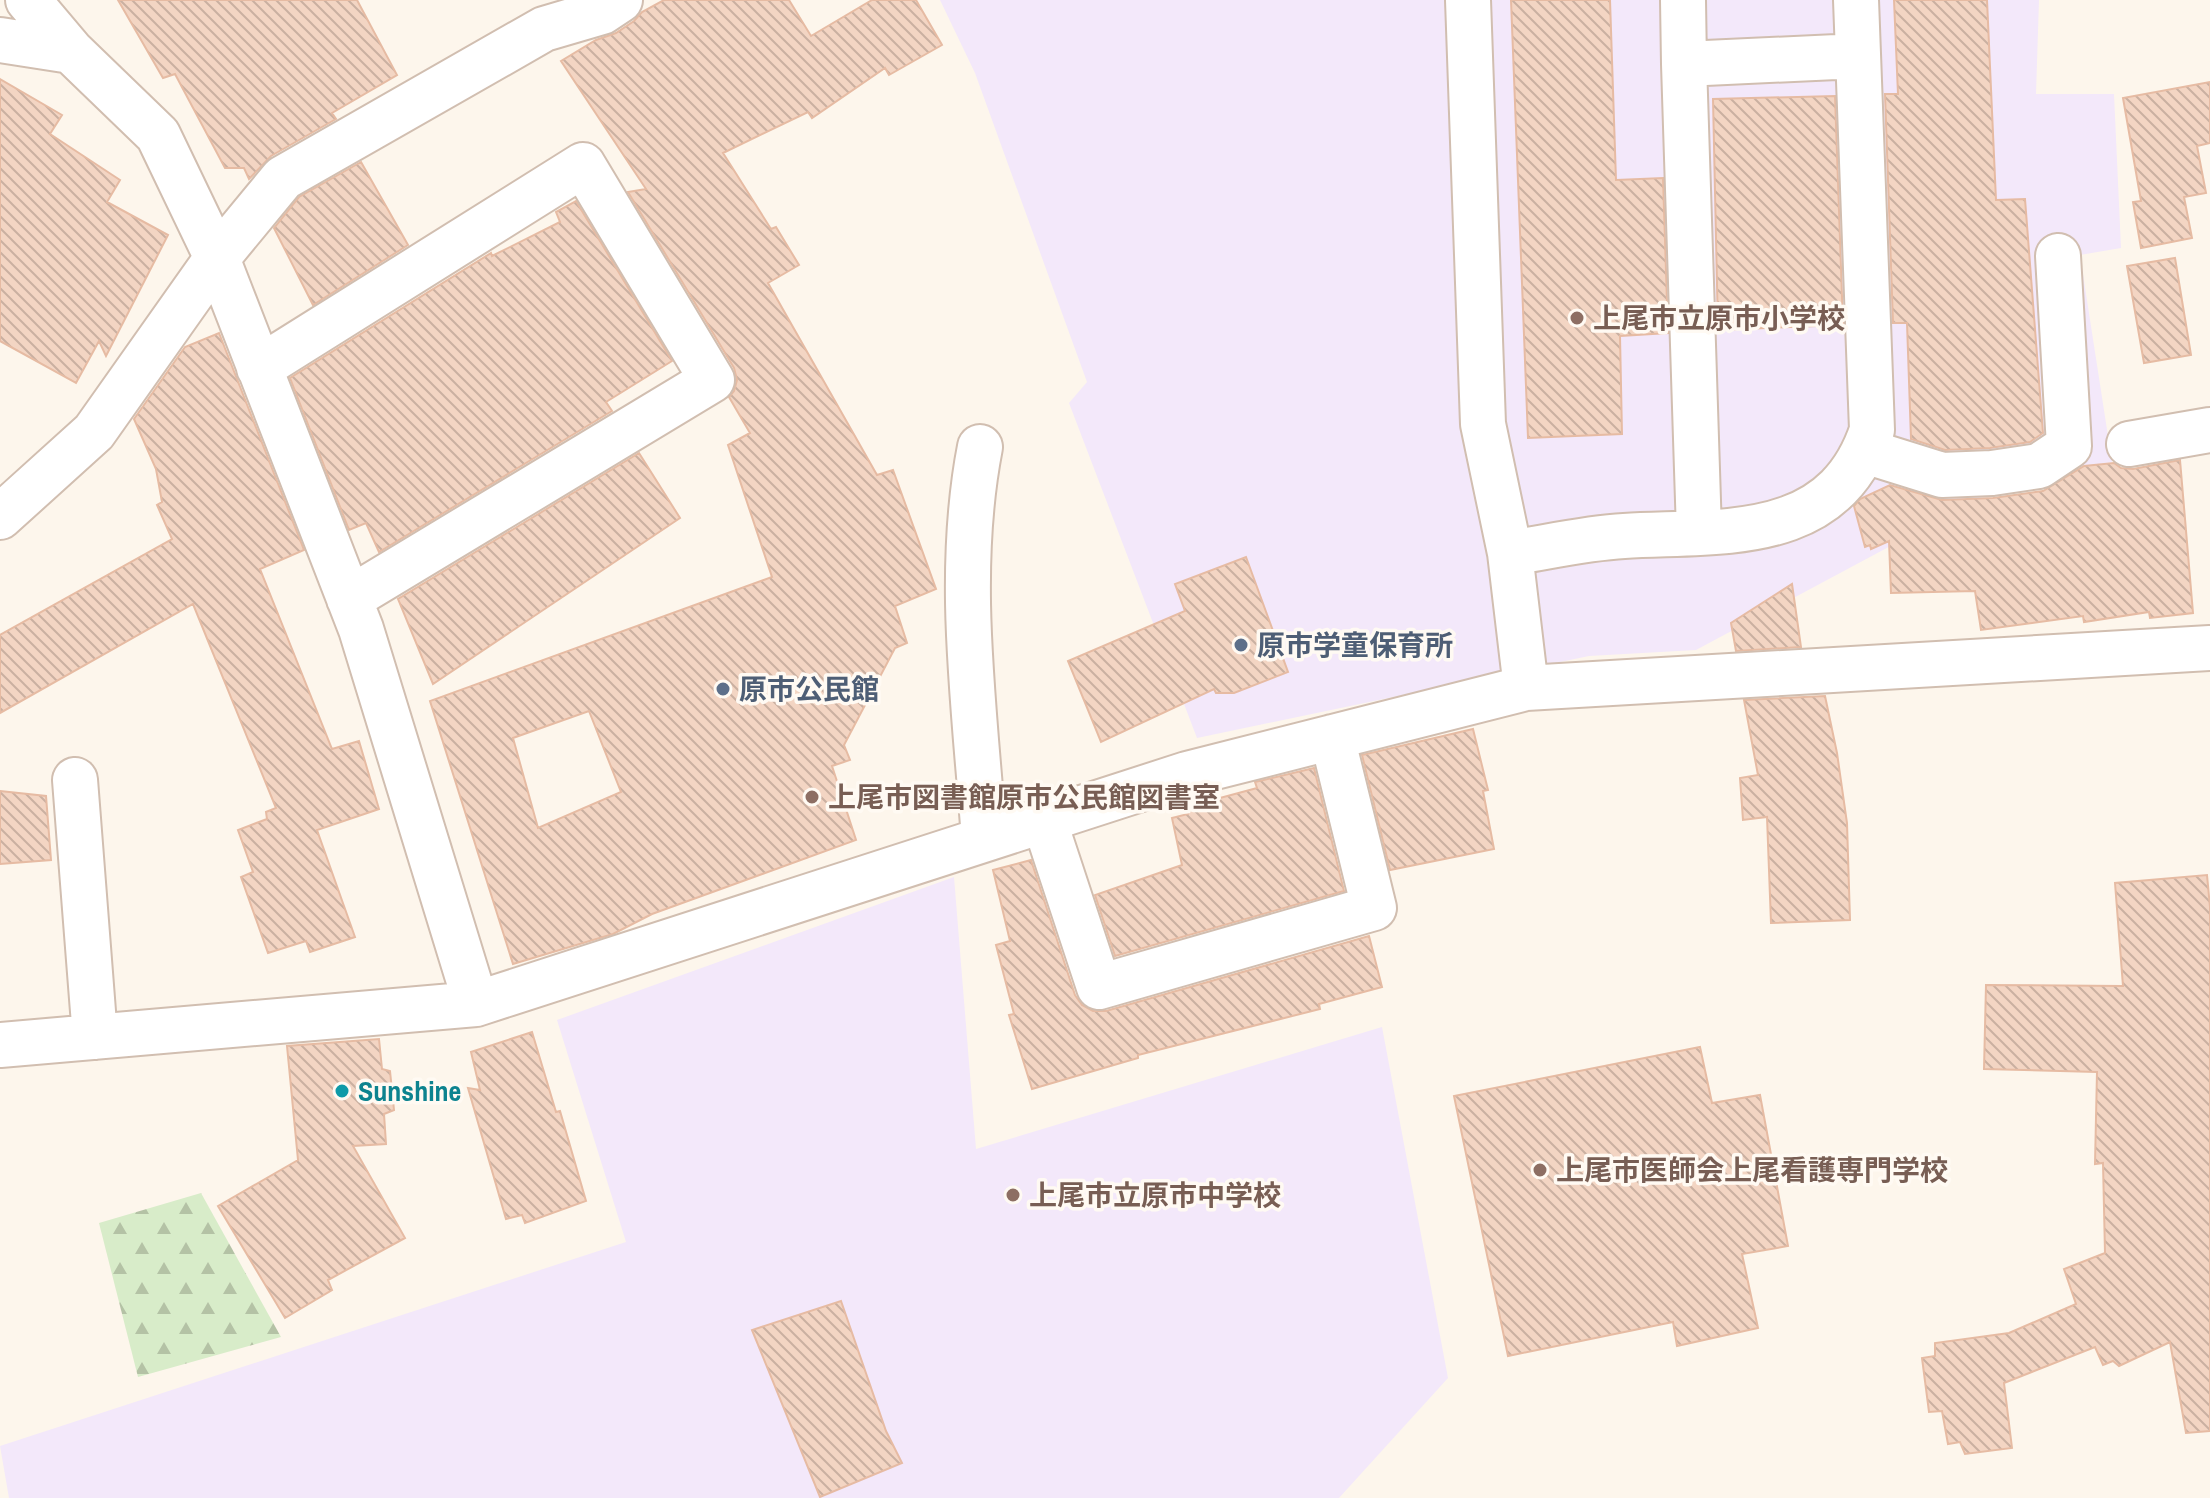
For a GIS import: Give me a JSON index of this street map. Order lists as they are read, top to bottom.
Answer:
{
  "places": [
    "上尾市立原市小学校",
    "原市学童保育所",
    "原市公民館",
    "上尾市図書館原市公民館図書室",
    "Sunshine",
    "上尾市医師会上尾看護専門学校",
    "上尾市立原市中学校"
  ]
}
